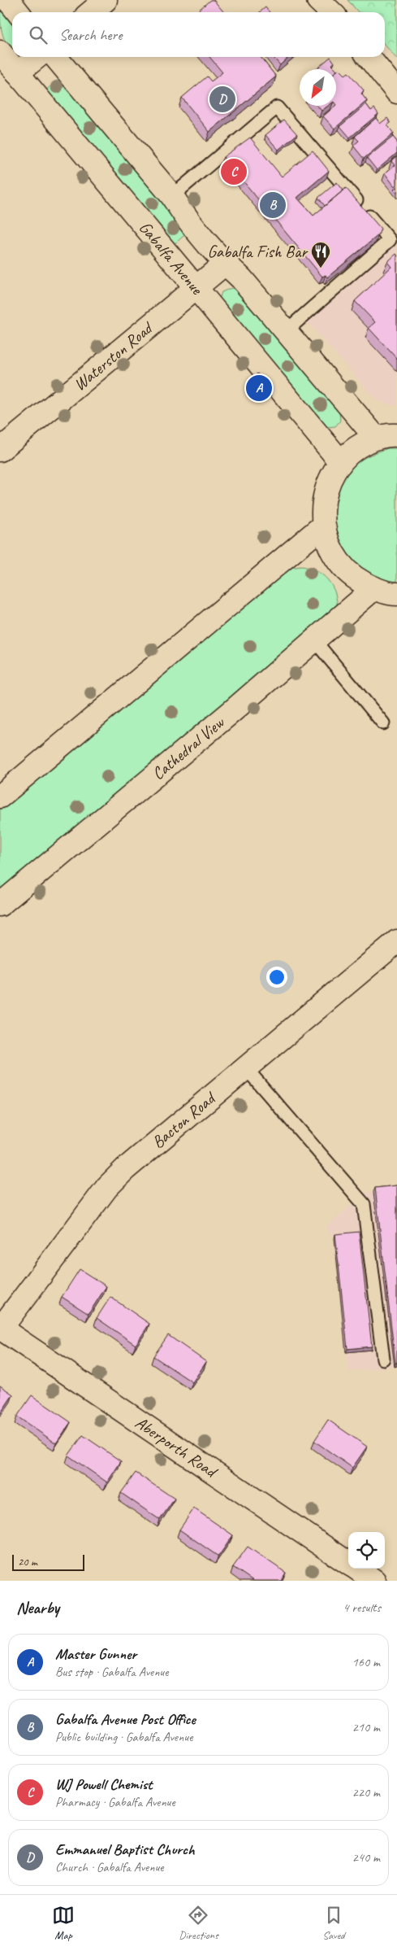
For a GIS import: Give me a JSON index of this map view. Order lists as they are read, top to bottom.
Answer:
{
  "streets": {
    "street": [
      "Gabalfa Avenue",
      "Waterston Road",
      "Cathedral View",
      "Bacton Road",
      "Aberporth Road"
    ]
  },
  "crossings": [
    ["Gabalfa Avenue", "Waterston Road"],
    ["Bacton Road", "Aberporth Road"]
  ],
  "places": {
    "restaurant": ["Gabalfa Fish Bar"]
  },
  "scale_bar": "20 m",
  "north": "bottom left",
  "page": {
    "search": "Search here",
    "pins": [
      "D",
      "C",
      "B",
      "A"
    ],
    "scale": "20 m",
    "heading": ["Nearby", "4 results"],
    "list": [
      {
        "mark": "A",
        "name": "Master Gunner",
        "note": "Bus stop · Gabalfa Avenue",
        "value": "160 m"
      },
      {
        "mark": "B",
        "name": "Gabalfa Avenue Post Office",
        "note": "Public building · Gabalfa Avenue",
        "value": "210 m"
      },
      {
        "mark": "C",
        "name": "WJ Powell Chemist",
        "note": "Pharmacy · Gabalfa Avenue",
        "value": "220 m"
      },
      {
        "mark": "D",
        "name": "Emmanuel Baptist Church",
        "note": "Church · Gabalfa Avenue",
        "value": "240 m"
      }
    ],
    "nav": ["Map", "Directions", "Saved"]
  }
}
